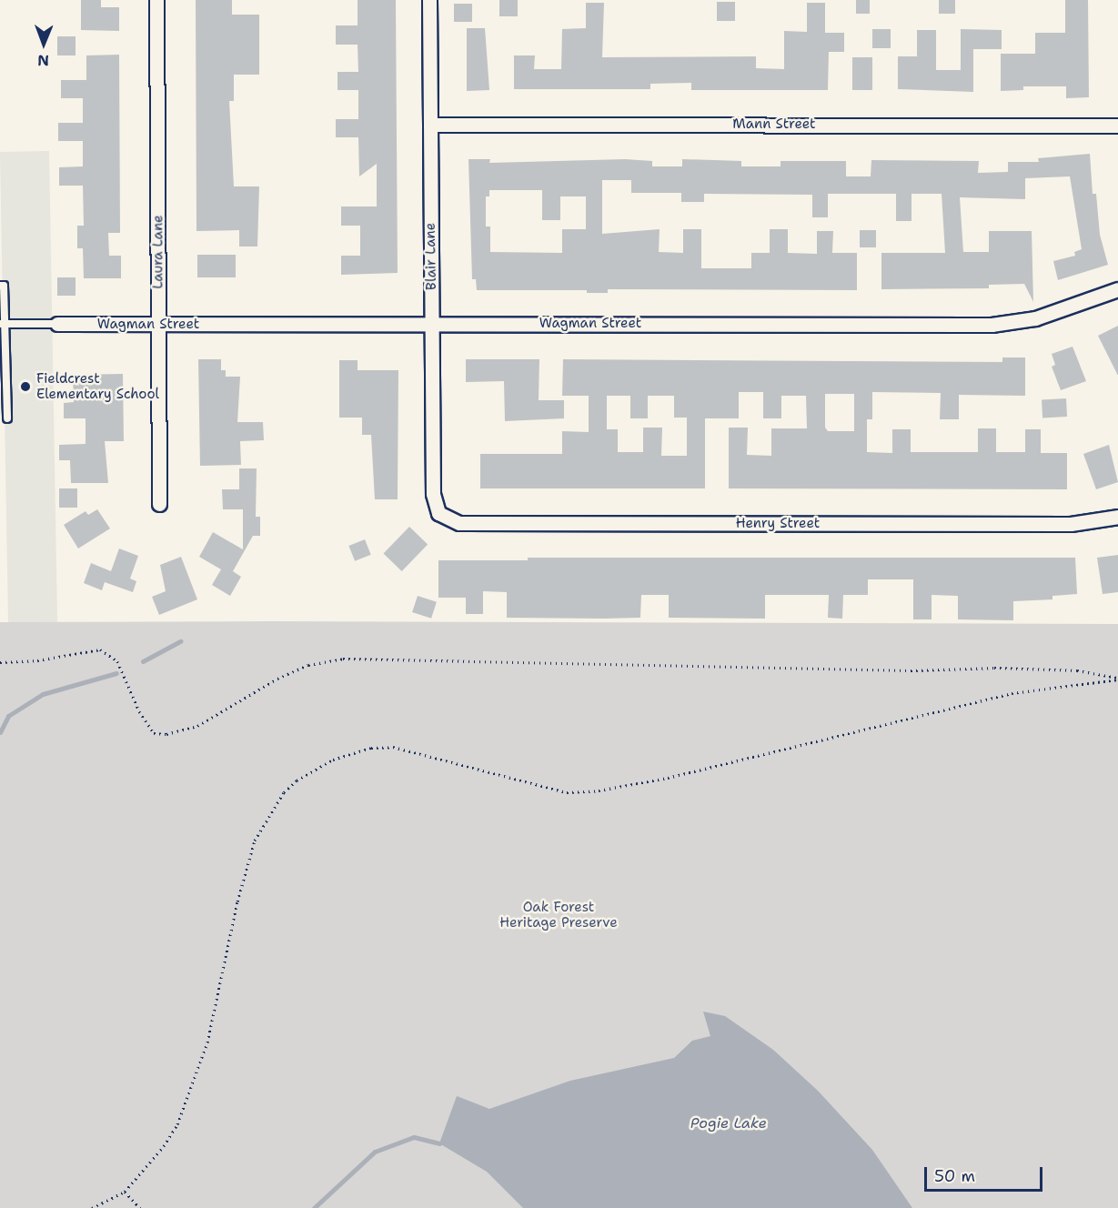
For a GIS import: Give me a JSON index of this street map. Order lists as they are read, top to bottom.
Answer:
{
  "streets": {
    "street": [
      "Mann Street",
      "Laura Lane",
      "Blair Lane",
      "Wagman Street",
      "Henry Street"
    ]
  },
  "crossings": [
    ["Mann Street", "Blair Lane"],
    ["Laura Lane", "Wagman Street"],
    ["Blair Lane", "Wagman Street"],
    ["Blair Lane", "Henry Street"]
  ],
  "water": ["Pogie Lake"],
  "parks": ["Oak Forest Heritage Preserve"],
  "places": ["Fieldcrest Elementary School"],
  "scale_bar": "50 m",
  "north": "bottom"
}
